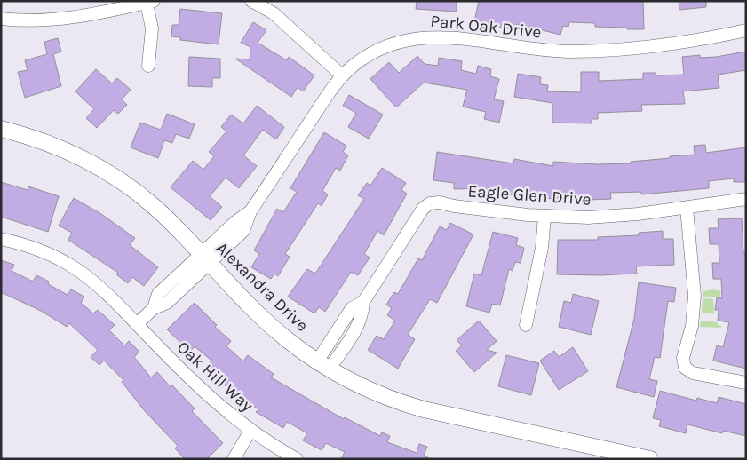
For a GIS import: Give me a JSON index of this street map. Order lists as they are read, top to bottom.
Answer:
{
  "streets": {
    "street": [
      "Park Oak Drive",
      "Eagle Glen Drive",
      "Alexandra Drive",
      "Oak Hill Way"
    ]
  },
  "crossings": [
    ["Park Oak Drive", "Alexandra Drive"],
    ["Eagle Glen Drive", "Alexandra Drive"]
  ]
}
